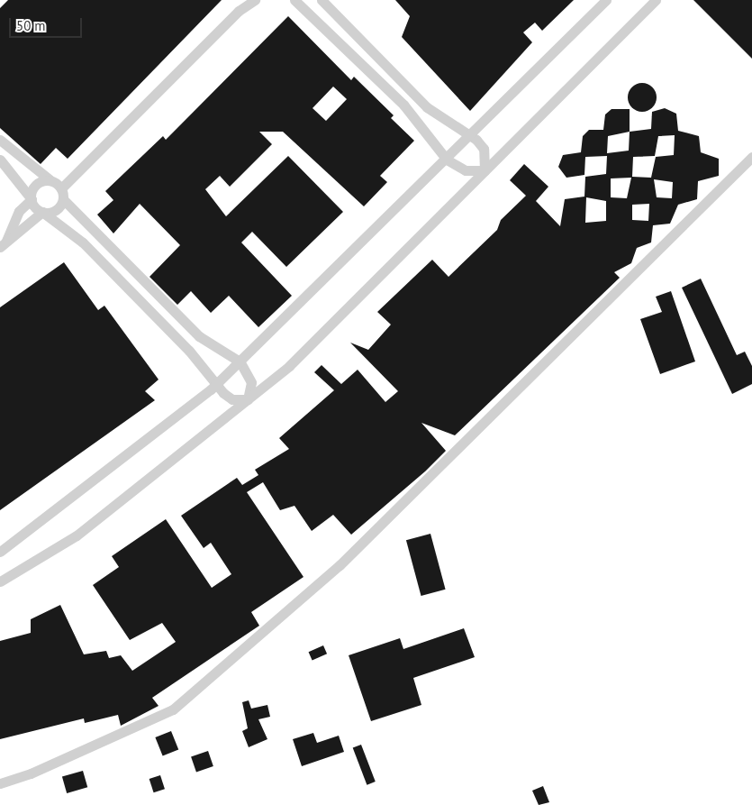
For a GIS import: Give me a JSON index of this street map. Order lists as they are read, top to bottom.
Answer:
{
  "scale_bar": "50 m"
}
